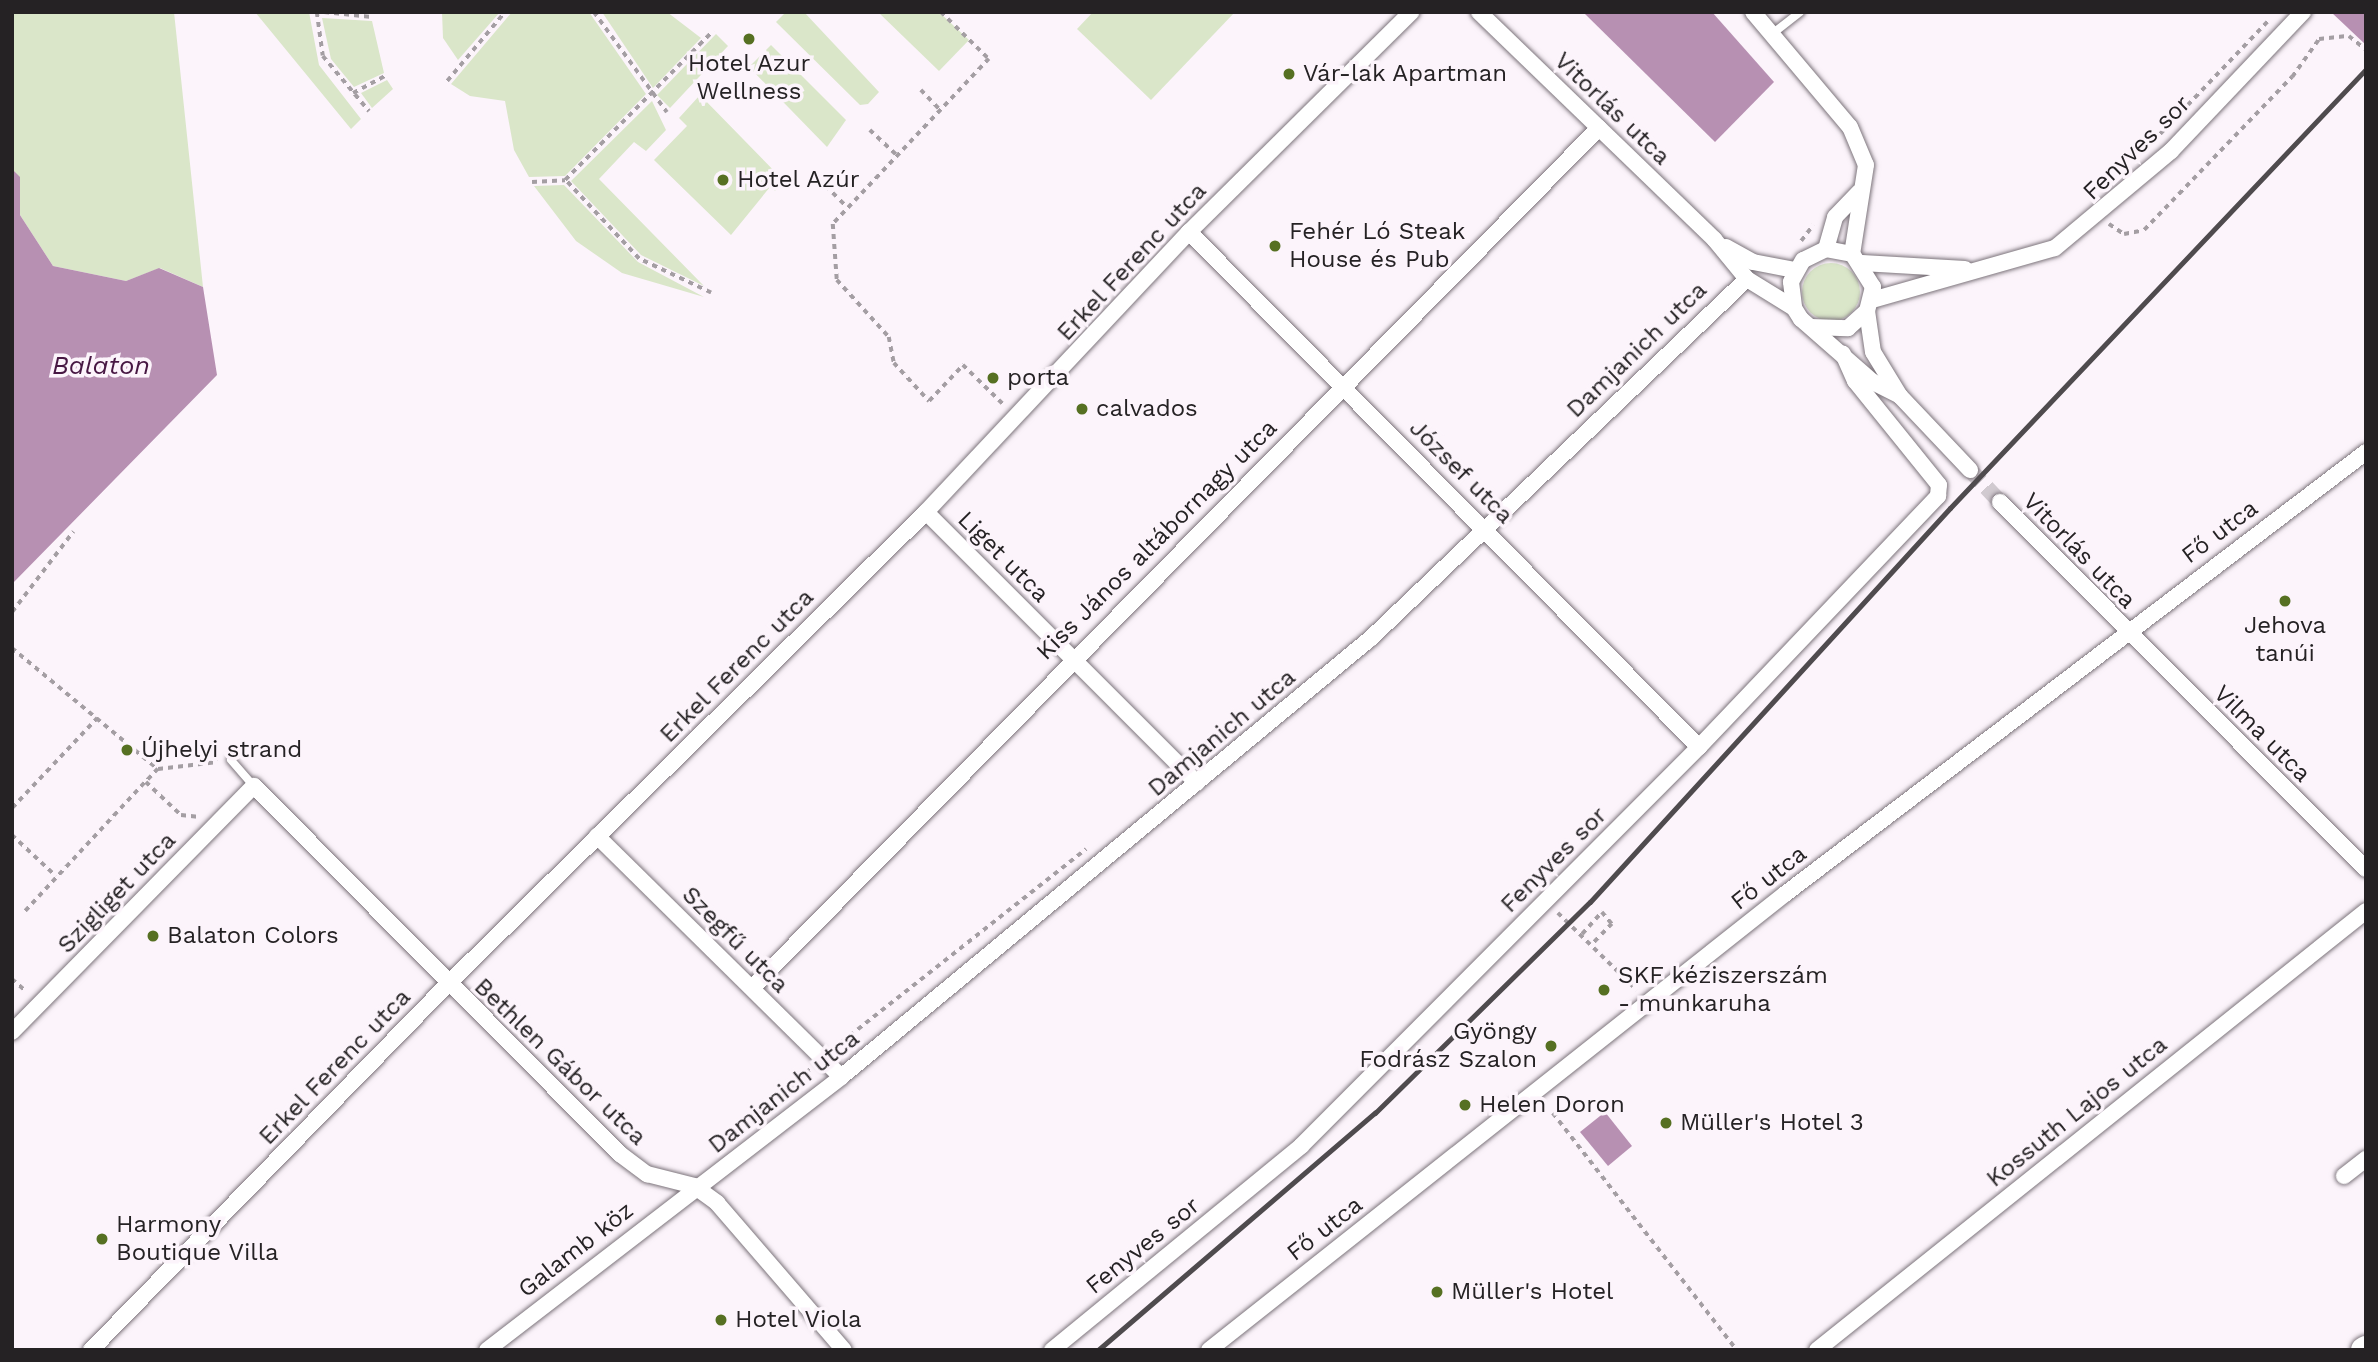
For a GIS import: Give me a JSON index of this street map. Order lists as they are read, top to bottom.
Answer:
{
  "streets": {
    "street": [
      "Vitorlás utca",
      "Fenyves sor",
      "Erkel Ferenc utca",
      "Damjanich utca",
      "József utca",
      "Fő utca",
      "Kiss János altábornagy utca",
      "Liget utca",
      "Vilma utca",
      "Szigliget utca",
      "Szegfű utca",
      "Bethlen Gábor utca",
      "Kossuth Lajos utca",
      "Galamb köz"
    ]
  },
  "crossings": [
    ["Vitorlás utca", "Fenyves sor"],
    ["Vitorlás utca", "Damjanich utca"],
    ["Vitorlás utca", "Fő utca"],
    ["Vitorlás utca", "Kiss János altábornagy utca"],
    ["Vitorlás utca", "Vilma utca"],
    ["Fenyves sor", "József utca"],
    ["Erkel Ferenc utca", "József utca"],
    ["Erkel Ferenc utca", "Liget utca"],
    ["Erkel Ferenc utca", "Szegfű utca"],
    ["Erkel Ferenc utca", "Bethlen Gábor utca"],
    ["Damjanich utca", "József utca"],
    ["Damjanich utca", "Liget utca"],
    ["Damjanich utca", "Szegfű utca"],
    ["Damjanich utca", "Bethlen Gábor utca"],
    ["Damjanich utca", "Galamb köz"],
    ["József utca", "Kiss János altábornagy utca"],
    ["Fő utca", "Vilma utca"],
    ["Kiss János altábornagy utca", "Liget utca"],
    ["Kiss János altábornagy utca", "Szegfű utca"],
    ["Szigliget utca", "Bethlen Gábor utca"],
    ["Bethlen Gábor utca", "Galamb köz"]
  ],
  "water": ["Balaton"],
  "places": [
    "Hotel Azur Wellness",
    "Vár-lak Apartman",
    "Hotel Azúr",
    "Fehér Ló Steak House és Pub",
    "porta",
    "calvados",
    "Jehova tanúi",
    "Újhelyi strand",
    "Balaton Colors",
    "SKF kéziszerszám - munkaruha",
    "Gyöngy Fodrász Szalon",
    "Helen Doron",
    "Müller's Hotel 3",
    "Harmony Boutique Villa",
    "Müller's Hotel",
    "Hotel Viola"
  ]
}
